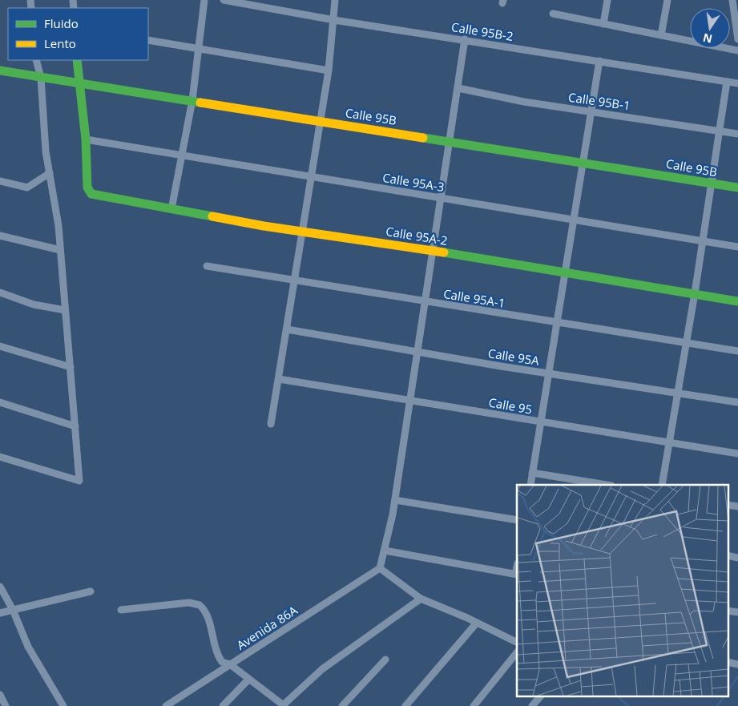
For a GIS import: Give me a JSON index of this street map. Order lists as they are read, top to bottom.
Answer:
{
  "streets": {
    "street": [
      "Calle 95B-2",
      "Calle 95B-1",
      "Calle 95B",
      "Calle 95A-3",
      "Calle 95A-2",
      "Calle 95A-1",
      "Calle 95A",
      "Calle 95",
      "Avenida 86A"
    ]
  },
  "crossings": [
    ["Calle 95A-3", "Calle 95A-2"]
  ],
  "legend": ["Fluido", "Lento"],
  "north": "bottom"
}
